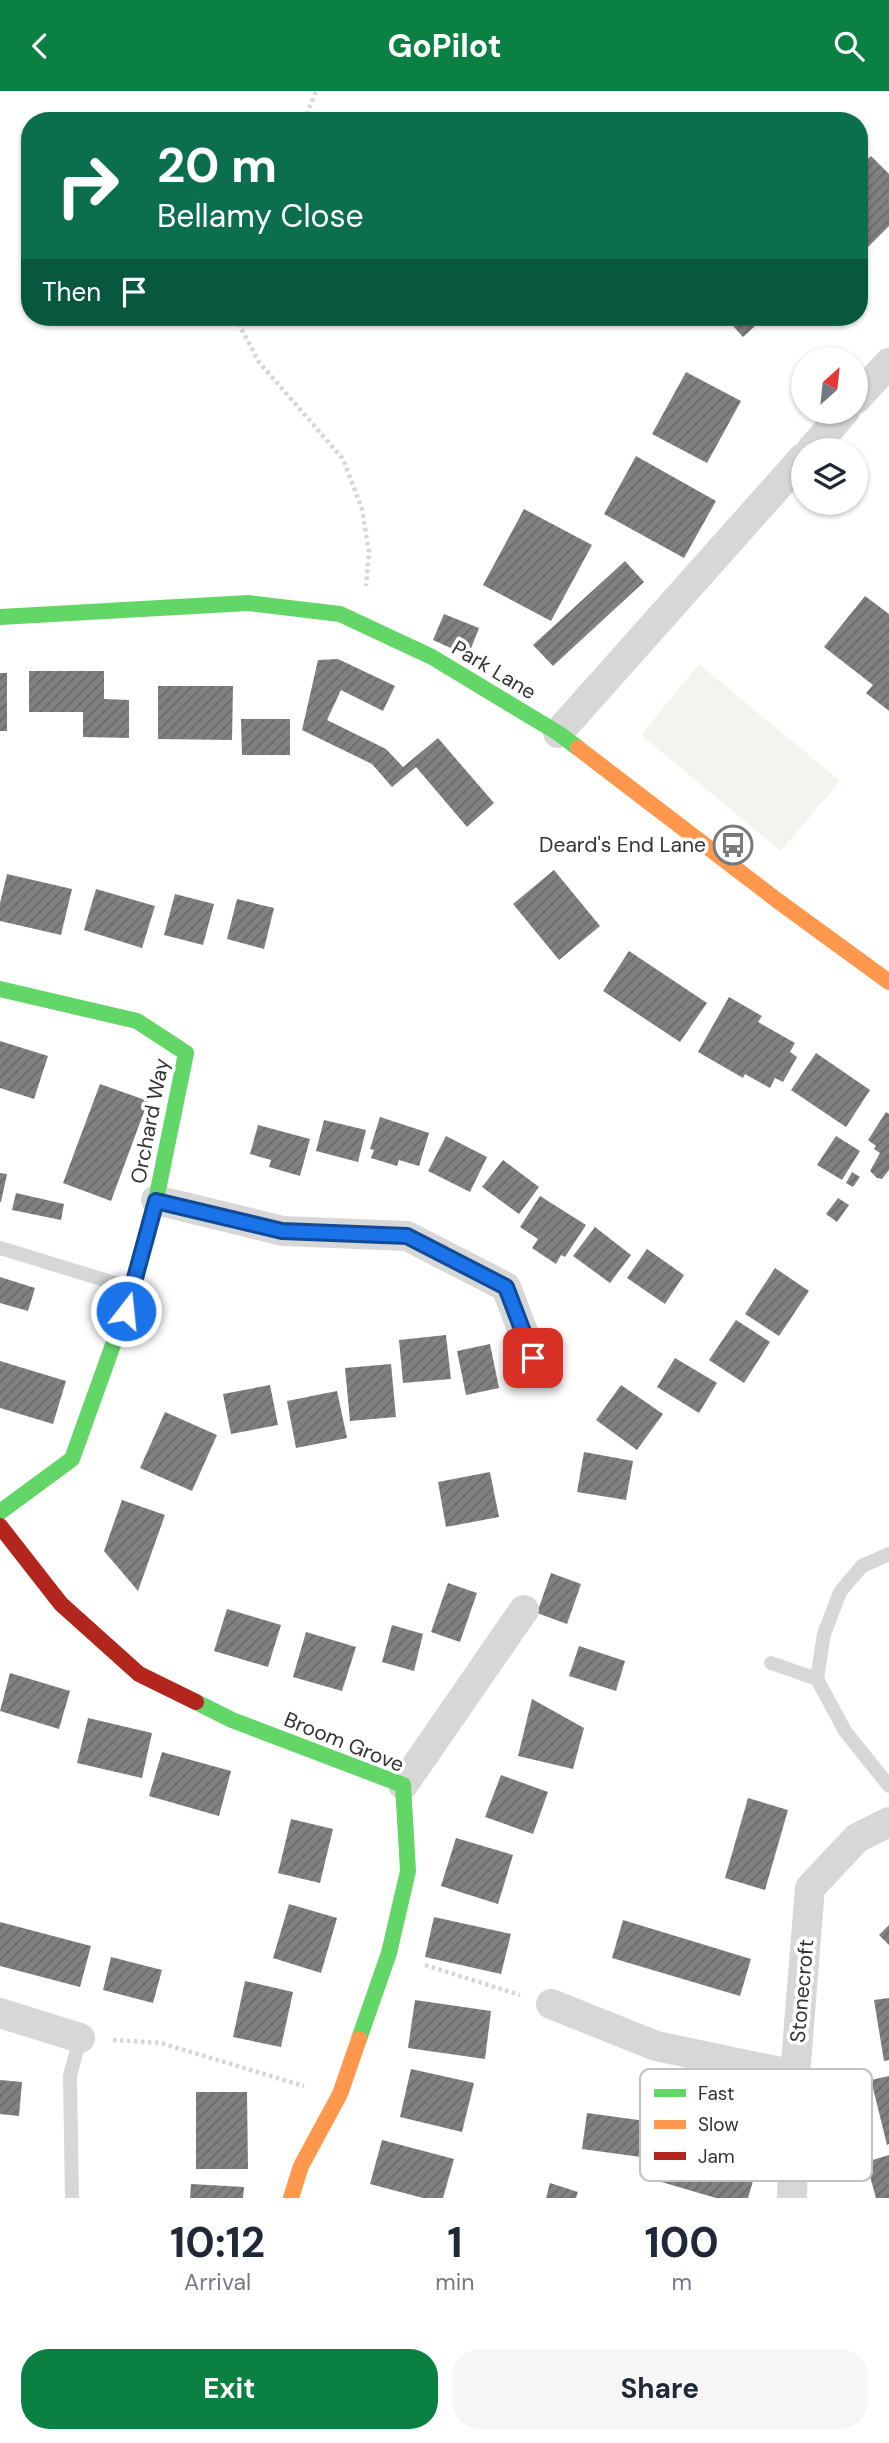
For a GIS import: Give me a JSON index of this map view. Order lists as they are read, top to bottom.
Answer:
{
  "streets": {
    "street": [
      "Park Lane",
      "Orchard Way",
      "Broom Grove",
      "Stonecroft"
    ]
  },
  "places": {
    "bus stop": ["Deard's End Lane"]
  },
  "legend": ["Fast", "Slow", "Jam"],
  "north": "top right",
  "page": {
    "header": "GoPilot",
    "turn": ["20 m", "Bellamy Close"],
    "then": "Then",
    "eta": [
      "10:12",
      "Arrival",
      "1",
      "min",
      "100",
      "m"
    ],
    "buttons": ["Exit", "Share"]
  }
}
